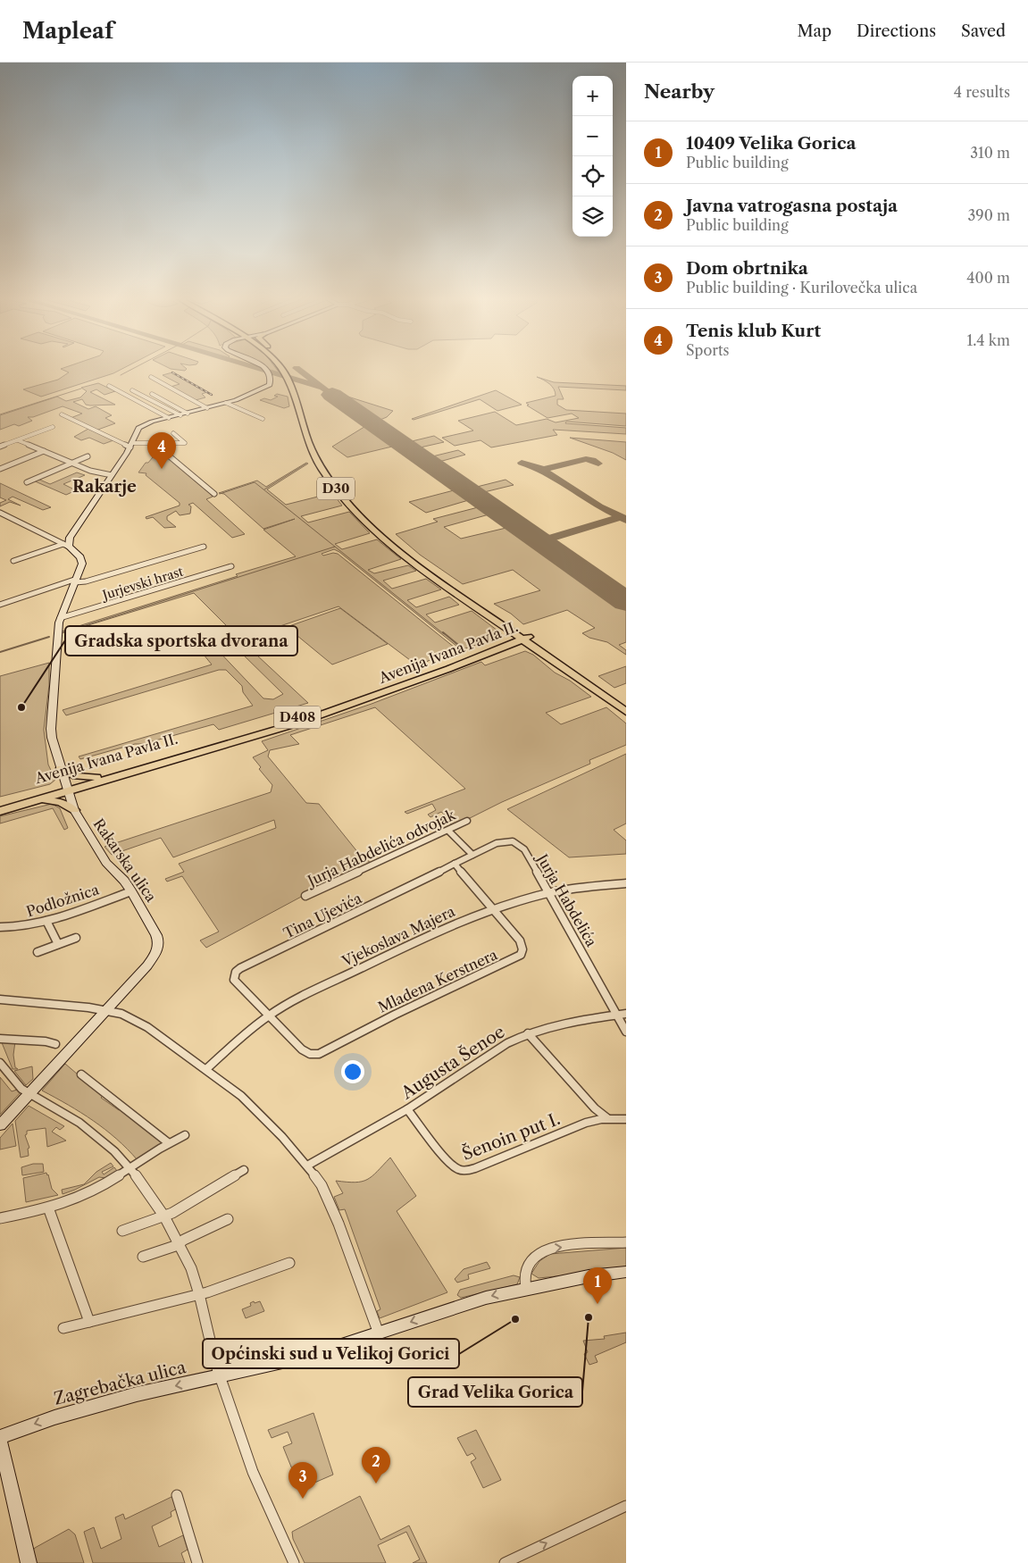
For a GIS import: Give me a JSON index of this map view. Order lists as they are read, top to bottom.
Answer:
{
  "streets": {
    "main road": [
      "D30",
      "Avenija Ivana Pavla II.",
      "D408",
      "Rakarska ulica",
      "Zagrebačka ulica"
    ],
    "street": [
      "Jurjevski hrast",
      "Jurja Habdelića odvojak",
      "Podložnica",
      "Jurja Habdelića",
      "Tina Ujevića",
      "Vjekoslava Majera",
      "Mladena Kerstnera",
      "Augusta Šenoe",
      "Šenoin put I."
    ]
  },
  "crossings": [
    ["D30", "Avenija Ivana Pavla II."],
    ["Jurjevski hrast", "Rakarska ulica"],
    ["Avenija Ivana Pavla II.", "Rakarska ulica"],
    ["Rakarska ulica", "Podložnica"],
    ["Jurja Habdelića", "Tina Ujevića"],
    ["Jurja Habdelića", "Vjekoslava Majera"],
    ["Jurja Habdelića", "Augusta Šenoe"],
    ["Tina Ujevića", "Vjekoslava Majera"],
    ["Tina Ujevića", "Mladena Kerstnera"],
    ["Vjekoslava Majera", "Mladena Kerstnera"],
    ["Augusta Šenoe", "Šenoin put I."]
  ],
  "one_way": ["Zagrebačka ulica"],
  "districts": ["Rakarje"],
  "places": ["Gradska sportska dvorana", "Grad Velika Gorica", "Općinski sud u Velikoj Gorici"],
  "page": {
    "header": "Mapleaf",
    "nav": ["Map", "Directions", "Saved"],
    "heading": ["Nearby", "4 results"],
    "map_buttons": ["+", "−"],
    "list": [
      {
        "mark": "1",
        "name": "10409 Velika Gorica",
        "note": "Public building",
        "value": "310 m"
      },
      {
        "mark": "2",
        "name": "Javna vatrogasna postaja",
        "note": "Public building",
        "value": "390 m"
      },
      {
        "mark": "3",
        "name": "Dom obrtnika",
        "note": "Public building · Kurilovečka ulica",
        "value": "400 m"
      },
      {
        "mark": "4",
        "name": "Tenis klub Kurt",
        "note": "Sports",
        "value": "1.4 km"
      }
    ],
    "pins": [
      "4",
      "1",
      "2",
      "3"
    ]
  }
}
